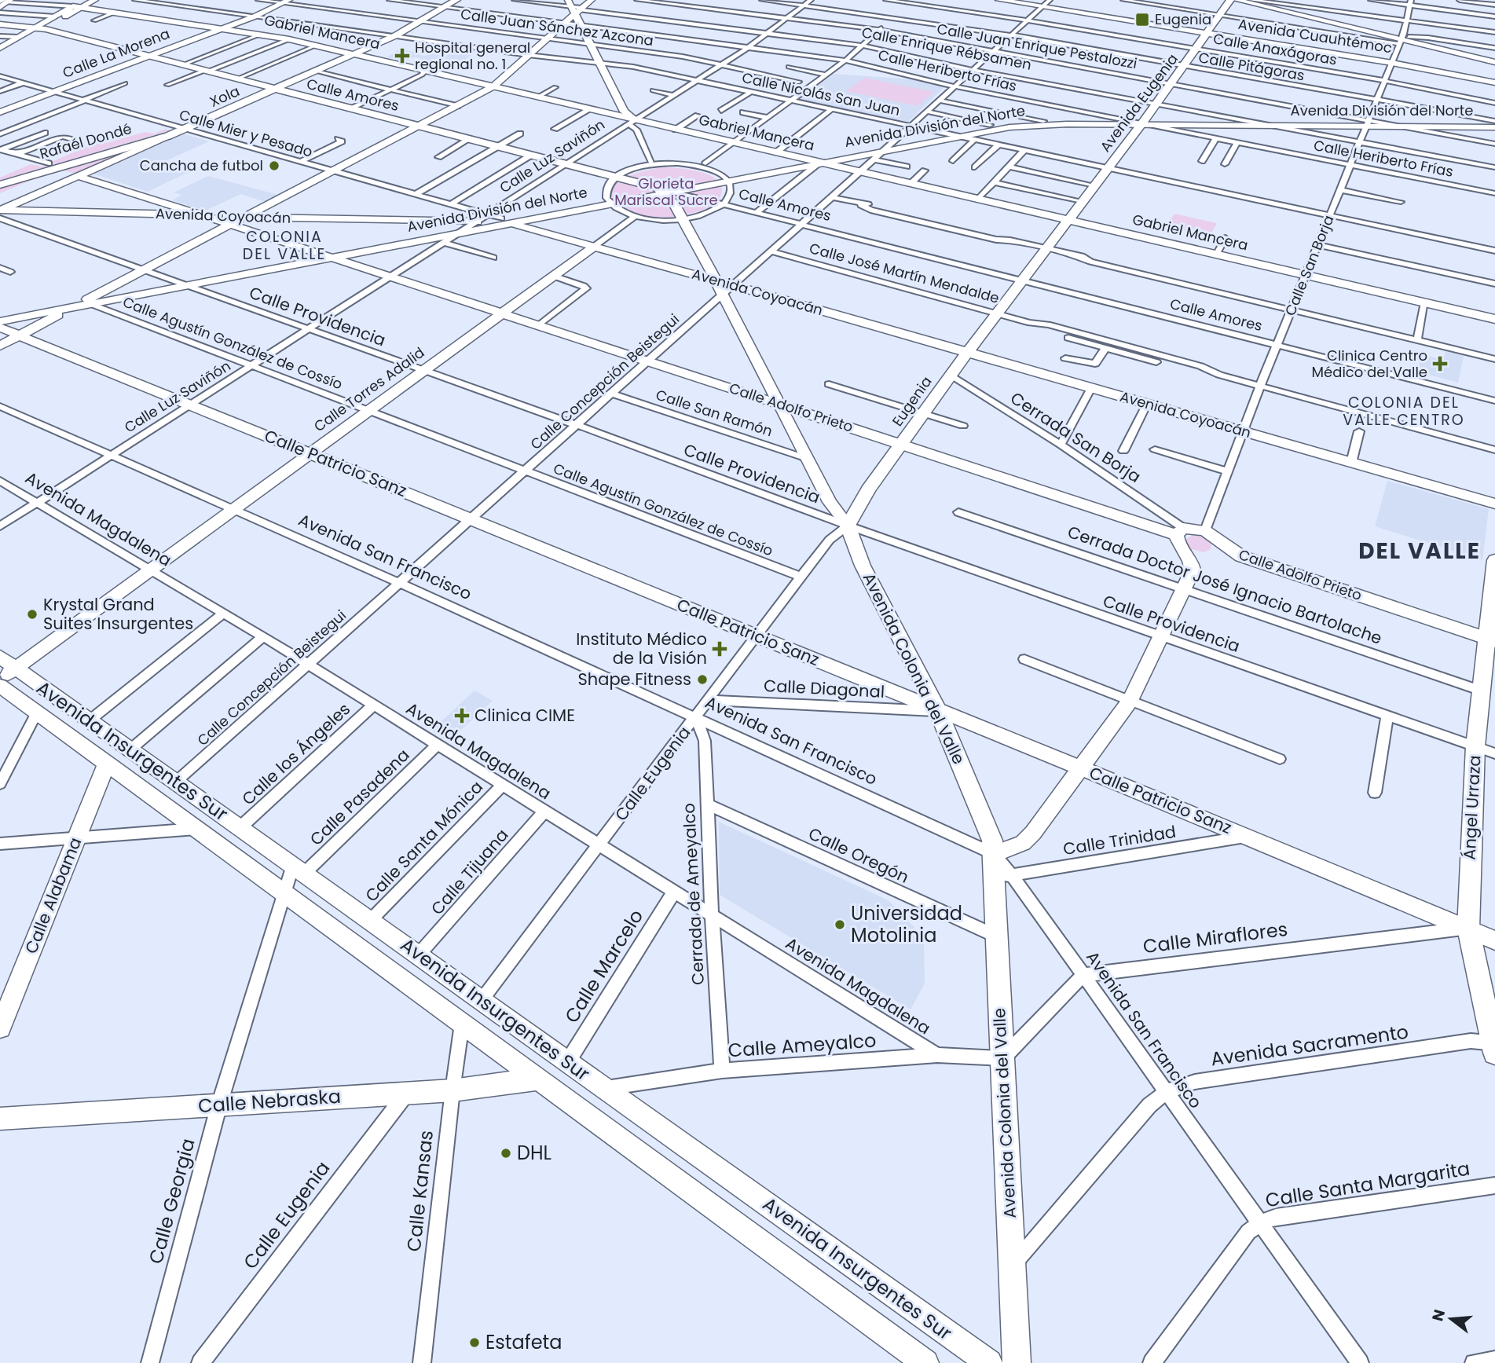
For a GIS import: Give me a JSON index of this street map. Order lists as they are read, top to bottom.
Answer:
{
  "streets": {
    "main road": [
      "Gabriel Mancera",
      "Avenida Cuauhtémoc",
      "Calle Amores",
      "Xola",
      "Avenida Eugenia",
      "Rafaél Dondé",
      "Avenida Coyoacán",
      "Eugenia",
      "Avenida Colonia del Valle",
      "Ángel Urraza"
    ],
    "street": [
      "Calle Juan Sánchez Azcona",
      "Calle Juan Enrique Pestalozzi",
      "Calle Enrique Rébsamen",
      "Calle Anaxágoras",
      "Calle La Morena",
      "Calle Pitágoras",
      "Calle Heriberto Frías",
      "Calle Nicolás San Juan",
      "Avenida División del Norte",
      "Calle Mier y Pesado",
      "Calle Luz Saviñón",
      "Calle San Borja",
      "Calle José Martín Mendalde",
      "Calle Providencia",
      "Calle Agustín González de Cossío",
      "Calle Concepción Beistegui",
      "Calle Torres Adalid",
      "Calle Adolfo Prieto",
      "Calle San Ramón",
      "Cerrada San Borja",
      "Calle Patricio Sanz",
      "Avenida Magdalena",
      "Avenida San Francisco",
      "Cerrada Doctor José Ignacio Bartolache",
      "Calle Diagonal",
      "Avenida Insurgentes Sur",
      "Calle los Ángeles",
      "Calle Eugenia",
      "Calle Pasadena",
      "Calle Trinidad",
      "Calle Santa Mónica",
      "Calle Oregón",
      "Calle Tijuana",
      "Cerrada de Ameyalco",
      "Calle Alabama",
      "Calle Miraflores",
      "Calle Marcelo",
      "Calle Ameyalco",
      "Avenida Sacramento",
      "Calle Nebraska",
      "Calle Santa Margarita",
      "Calle Kansas",
      "Calle Georgia"
    ]
  },
  "crossings": [
    ["Calle Juan Sánchez Azcona", "Calle La Morena"],
    ["Calle Juan Sánchez Azcona", "Xola"],
    ["Calle Juan Sánchez Azcona", "Calle Luz Saviñón"],
    ["Gabriel Mancera", "Calle La Morena"],
    ["Gabriel Mancera", "Xola"],
    ["Gabriel Mancera", "Avenida Eugenia"],
    ["Gabriel Mancera", "Avenida División del Norte"],
    ["Gabriel Mancera", "Calle Luz Saviñón"],
    ["Gabriel Mancera", "Calle San Borja"],
    ["Gabriel Mancera", "Calle Concepción Beistegui"],
    ["Gabriel Mancera", "Eugenia"],
    ["Avenida Cuauhtémoc", "Avenida Eugenia"],
    ["Avenida Cuauhtémoc", "Calle San Borja"],
    ["Avenida Cuauhtémoc", "Calle Concepción Beistegui"],
    ["Calle Juan Enrique Pestalozzi", "Avenida Eugenia"],
    ["Calle Juan Enrique Pestalozzi", "Avenida División del Norte"],
    ["Calle Juan Enrique Pestalozzi", "Calle Luz Saviñón"],
    ["Calle Juan Enrique Pestalozzi", "Calle San Borja"],
    ["Calle Juan Enrique Pestalozzi", "Calle Concepción Beistegui"],
    ["Calle Enrique Rébsamen", "Avenida Eugenia"],
    ["Calle Enrique Rébsamen", "Avenida División del Norte"],
    ["Calle Enrique Rébsamen", "Calle Luz Saviñón"],
    ["Calle Enrique Rébsamen", "Calle San Borja"],
    ["Calle Enrique Rébsamen", "Calle Concepción Beistegui"],
    ["Calle Anaxágoras", "Avenida Eugenia"],
    ["Calle Anaxágoras", "Calle San Borja"],
    ["Calle Anaxágoras", "Calle Concepción Beistegui"],
    ["Calle La Morena", "Calle Nicolás San Juan"],
    ["Calle La Morena", "Calle Amores"],
    ["Calle La Morena", "Calle Mier y Pesado"],
    ["Calle Pitágoras", "Avenida Eugenia"],
    ["Calle Pitágoras", "Avenida División del Norte"],
    ["Calle Pitágoras", "Calle Luz Saviñón"],
    ["Calle Pitágoras", "Calle San Borja"],
    ["Calle Pitágoras", "Calle Concepción Beistegui"],
    ["Calle Heriberto Frías", "Xola"],
    ["Calle Heriberto Frías", "Avenida Eugenia"],
    ["Calle Heriberto Frías", "Avenida División del Norte"],
    ["Calle Heriberto Frías", "Calle Luz Saviñón"],
    ["Calle Heriberto Frías", "Calle San Borja"],
    ["Calle Heriberto Frías", "Calle Concepción Beistegui"],
    ["Calle Nicolás San Juan", "Xola"],
    ["Calle Nicolás San Juan", "Avenida Eugenia"],
    ["Calle Nicolás San Juan", "Avenida División del Norte"],
    ["Calle Nicolás San Juan", "Calle Luz Saviñón"],
    ["Calle Nicolás San Juan", "Calle San Borja"],
    ["Calle Nicolás San Juan", "Calle Concepción Beistegui"],
    ["Calle Amores", "Xola"],
    ["Calle Amores", "Avenida División del Norte"],
    ["Calle Amores", "Calle Luz Saviñón"],
    ["Calle Amores", "Calle San Borja"],
    ["Calle Amores", "Calle Concepción Beistegui"],
    ["Calle Amores", "Eugenia"],
    ["Calle Amores", "Avenida Colonia del Valle"],
    ["Xola", "Calle Mier y Pesado"],
    ["Xola", "Rafaél Dondé"],
    ["Xola", "Avenida Coyoacán"],
    ["Xola", "Calle Providencia"],
    ["Xola", "Calle Adolfo Prieto"],
    ["Avenida Eugenia", "Avenida División del Norte"],
    ["Avenida Eugenia", "Eugenia"],
    ["Avenida División del Norte", "Calle Mier y Pesado"],
    ["Avenida División del Norte", "Calle Luz Saviñón"],
    ["Avenida División del Norte", "Avenida Coyoacán"],
    ["Avenida División del Norte", "Calle San Borja"],
    ["Avenida División del Norte", "Calle Providencia"],
    ["Avenida División del Norte", "Calle Agustín González de Cossío"],
    ["Avenida División del Norte", "Calle Concepción Beistegui"],
    ["Avenida División del Norte", "Calle Adolfo Prieto"],
    ["Avenida División del Norte", "Avenida Colonia del Valle"],
    ["Calle Mier y Pesado", "Rafaél Dondé"],
    ["Calle Mier y Pesado", "Calle Luz Saviñón"],
    ["Calle Mier y Pesado", "Avenida Coyoacán"],
    ["Calle Luz Saviñón", "Avenida Coyoacán"],
    ["Calle Luz Saviñón", "Calle Providencia"],
    ["Calle Luz Saviñón", "Calle Agustín González de Cossío"],
    ["Calle Luz Saviñón", "Calle Adolfo Prieto"],
    ["Calle Luz Saviñón", "Calle Patricio Sanz"],
    ["Calle Luz Saviñón", "Avenida Magdalena"],
    ["Calle Luz Saviñón", "Avenida San Francisco"],
    ["Avenida Coyoacán", "Calle San Borja"],
    ["Avenida Coyoacán", "Calle Providencia"],
    ["Avenida Coyoacán", "Calle Concepción Beistegui"],
    ["Avenida Coyoacán", "Calle Torres Adalid"],
    ["Avenida Coyoacán", "Eugenia"],
    ["Avenida Coyoacán", "Calle Adolfo Prieto"],
    ["Avenida Coyoacán", "Avenida Colonia del Valle"],
    ["Calle San Borja", "Calle José Martín Mendalde"],
    ["Calle San Borja", "Calle Adolfo Prieto"],
    ["Calle José Martín Mendalde", "Calle Concepción Beistegui"],
    ["Calle José Martín Mendalde", "Eugenia"],
    ["Calle Providencia", "Calle Concepción Beistegui"],
    ["Calle Providencia", "Calle Torres Adalid"],
    ["Calle Providencia", "Eugenia"],
    ["Calle Providencia", "Avenida Colonia del Valle"],
    ["Calle Providencia", "Calle Eugenia"],
    ["Calle Providencia", "Ángel Urraza"],
    ["Calle Agustín González de Cossío", "Calle Concepción Beistegui"],
    ["Calle Agustín González de Cossío", "Calle Torres Adalid"],
    ["Calle Agustín González de Cossío", "Calle Eugenia"],
    ["Calle Concepción Beistegui", "Calle Adolfo Prieto"],
    ["Calle Concepción Beistegui", "Calle San Ramón"],
    ["Calle Concepción Beistegui", "Calle Patricio Sanz"],
    ["Calle Concepción Beistegui", "Avenida Magdalena"],
    ["Calle Concepción Beistegui", "Avenida San Francisco"],
    ["Calle Concepción Beistegui", "Avenida Colonia del Valle"],
    ["Calle Concepción Beistegui", "Avenida Insurgentes Sur"],
    ["Calle Torres Adalid", "Calle Adolfo Prieto"],
    ["Calle Torres Adalid", "Calle Patricio Sanz"],
    ["Calle Torres Adalid", "Avenida Magdalena"],
    ["Calle Torres Adalid", "Avenida San Francisco"],
    ["Calle Torres Adalid", "Avenida Insurgentes Sur"],
    ["Eugenia", "Calle Adolfo Prieto"],
    ["Eugenia", "Cerrada San Borja"],
    ["Eugenia", "Avenida Colonia del Valle"],
    ["Eugenia", "Calle Eugenia"],
    ["Calle Adolfo Prieto", "Cerrada San Borja"],
    ["Calle Adolfo Prieto", "Avenida Colonia del Valle"],
    ["Calle Adolfo Prieto", "Ángel Urraza"],
    ["Calle San Ramón", "Avenida Colonia del Valle"],
    ["Calle Patricio Sanz", "Avenida Colonia del Valle"],
    ["Calle Patricio Sanz", "Calle Diagonal"],
    ["Calle Patricio Sanz", "Calle Eugenia"],
    ["Calle Patricio Sanz", "Ángel Urraza"],
    ["Calle Patricio Sanz", "Calle Trinidad"],
    ["Calle Patricio Sanz", "Calle Miraflores"],
    ["Avenida Magdalena", "Calle los Ángeles"],
    ["Avenida Magdalena", "Calle Eugenia"],
    ["Avenida Magdalena", "Calle Pasadena"],
    ["Avenida Magdalena", "Calle Santa Mónica"],
    ["Avenida Magdalena", "Calle Tijuana"],
    ["Avenida Magdalena", "Cerrada de Ameyalco"],
    ["Avenida Magdalena", "Calle Marcelo"],
    ["Avenida Magdalena", "Calle Ameyalco"],
    ["Avenida San Francisco", "Avenida Colonia del Valle"],
    ["Avenida San Francisco", "Calle Eugenia"],
    ["Avenida San Francisco", "Calle Trinidad"],
    ["Avenida San Francisco", "Cerrada de Ameyalco"],
    ["Avenida San Francisco", "Calle Miraflores"],
    ["Avenida San Francisco", "Avenida Sacramento"],
    ["Avenida San Francisco", "Calle Santa Margarita"],
    ["Cerrada Doctor José Ignacio Bartolache", "Ángel Urraza"],
    ["Avenida Colonia del Valle", "Calle Diagonal"],
    ["Avenida Colonia del Valle", "Calle Eugenia"],
    ["Avenida Colonia del Valle", "Calle Trinidad"],
    ["Avenida Colonia del Valle", "Calle Oregón"],
    ["Avenida Colonia del Valle", "Calle Ameyalco"],
    ["Avenida Colonia del Valle", "Avenida Sacramento"],
    ["Calle Diagonal", "Calle Eugenia"],
    ["Avenida Insurgentes Sur", "Calle los Ángeles"],
    ["Avenida Insurgentes Sur", "Calle Eugenia"],
    ["Avenida Insurgentes Sur", "Calle Pasadena"],
    ["Avenida Insurgentes Sur", "Calle Santa Mónica"],
    ["Avenida Insurgentes Sur", "Calle Tijuana"],
    ["Avenida Insurgentes Sur", "Calle Alabama"],
    ["Avenida Insurgentes Sur", "Calle Marcelo"],
    ["Avenida Insurgentes Sur", "Calle Ameyalco"],
    ["Avenida Insurgentes Sur", "Calle Nebraska"],
    ["Avenida Insurgentes Sur", "Calle Kansas"],
    ["Avenida Insurgentes Sur", "Calle Georgia"],
    ["Calle Eugenia", "Cerrada de Ameyalco"],
    ["Calle Eugenia", "Calle Nebraska"],
    ["Calle Pasadena", "Calle Georgia"],
    ["Ángel Urraza", "Calle Miraflores"],
    ["Ángel Urraza", "Avenida Sacramento"],
    ["Calle Oregón", "Cerrada de Ameyalco"],
    ["Cerrada de Ameyalco", "Calle Ameyalco"],
    ["Calle Nebraska", "Calle Kansas"],
    ["Calle Nebraska", "Calle Georgia"]
  ],
  "districts": ["COLONIA DEL VALLE", "COLONIA DEL VALLE CENTRO", "DEL VALLE"],
  "parks": ["Glorieta Mariscal Sucre"],
  "places": {
    "transit": ["Eugenia"],
    "health": [
      "Hospital general regional no. 1",
      "Clinica Centro Médico del Valle",
      "Instituto Médico de la Visión",
      "Clinica CIME"
    ],
    "other": [
      "Cancha de futbol",
      "Krystal Grand Suites Insurgentes",
      "Shape Fitness",
      "Universidad Motolinia",
      "DHL",
      "Estafeta"
    ]
  },
  "north": "left"
}
